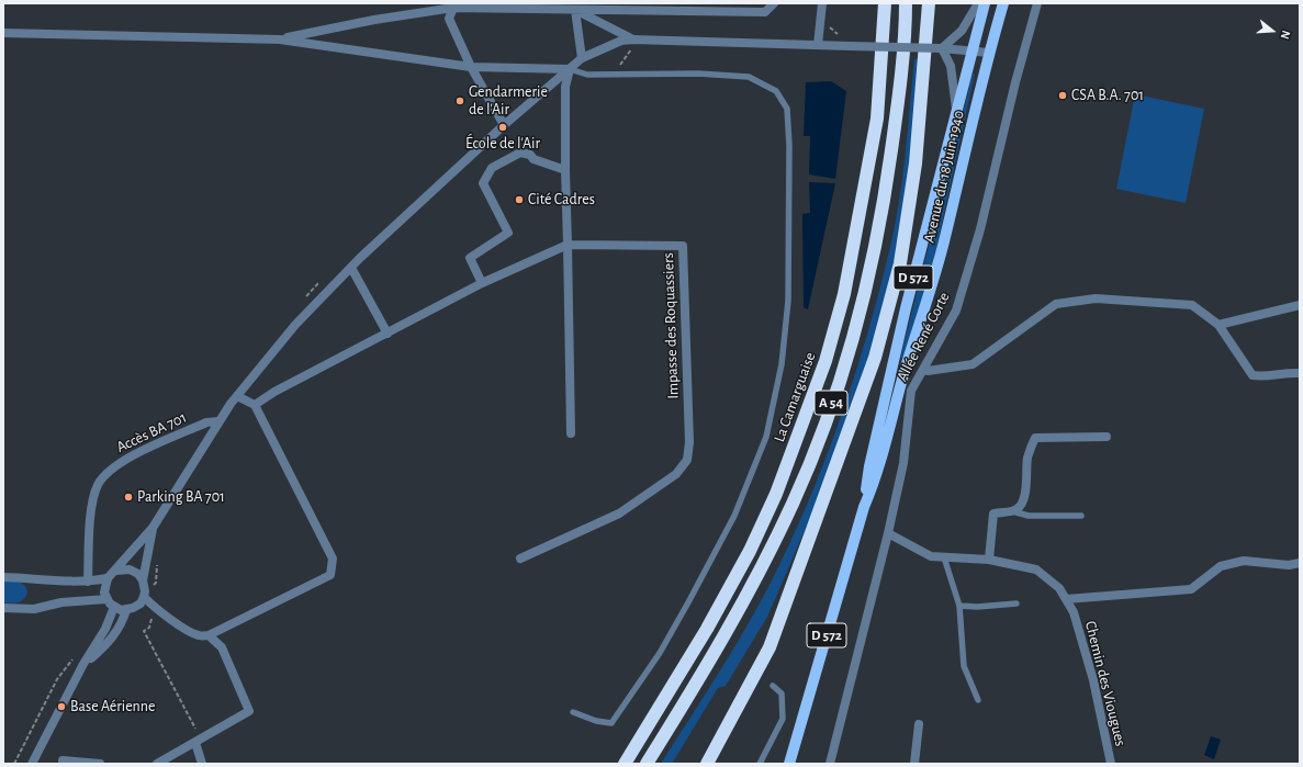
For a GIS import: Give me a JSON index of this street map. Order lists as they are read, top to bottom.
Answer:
{
  "streets": {
    "highway": ["La Camarguaise", "A 54"],
    "main road": ["Avenue du 18 Juin 1940", "D 572"],
    "street": [
      "Impasse des Roquassiers",
      "Allée René Corte",
      "Accès BA 701",
      "Chemin des Viougues"
    ]
  },
  "crossings": [
    ["Allée René Corte", "Chemin des Viougues"]
  ],
  "places": [
    "CSA B.A. 701",
    "Gendarmerie de l'Air",
    "École de l'Air",
    "Cité Cadres",
    "Parking BA 701",
    "Base Aérienne"
  ],
  "north": "right"
}
